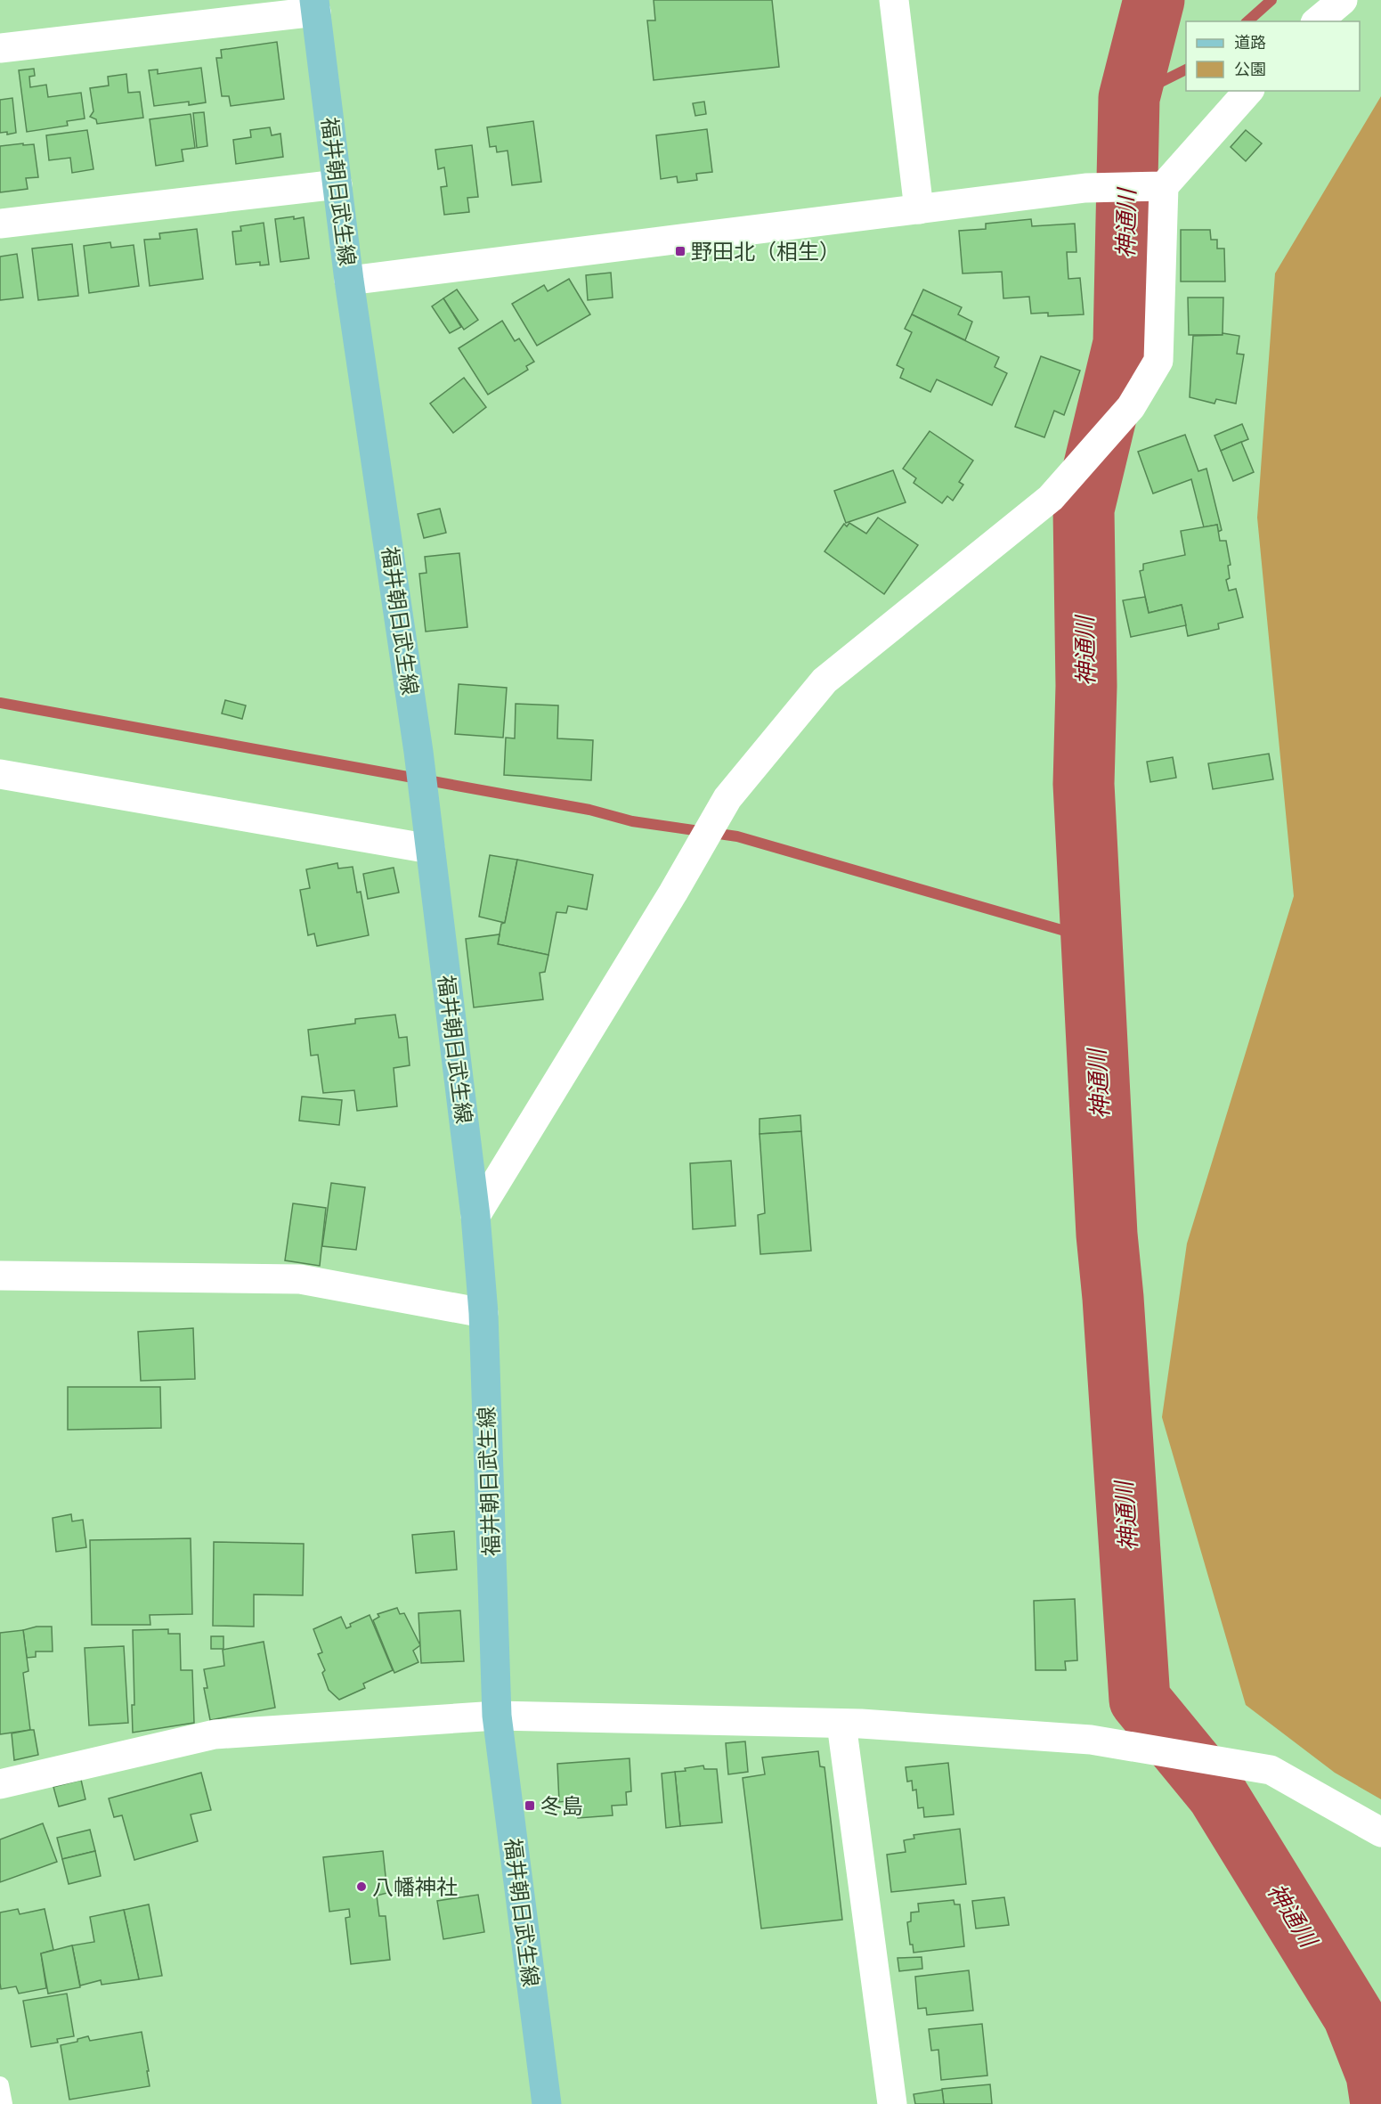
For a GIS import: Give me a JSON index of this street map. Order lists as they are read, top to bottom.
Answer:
{
  "streets": {
    "main road": ["福井朝日武生線"]
  },
  "water": ["神通川"],
  "places": {
    "transit": ["野田北（相生）", "冬島"],
    "other": ["八幡神社"]
  },
  "legend": ["道路", "公園"]
}
